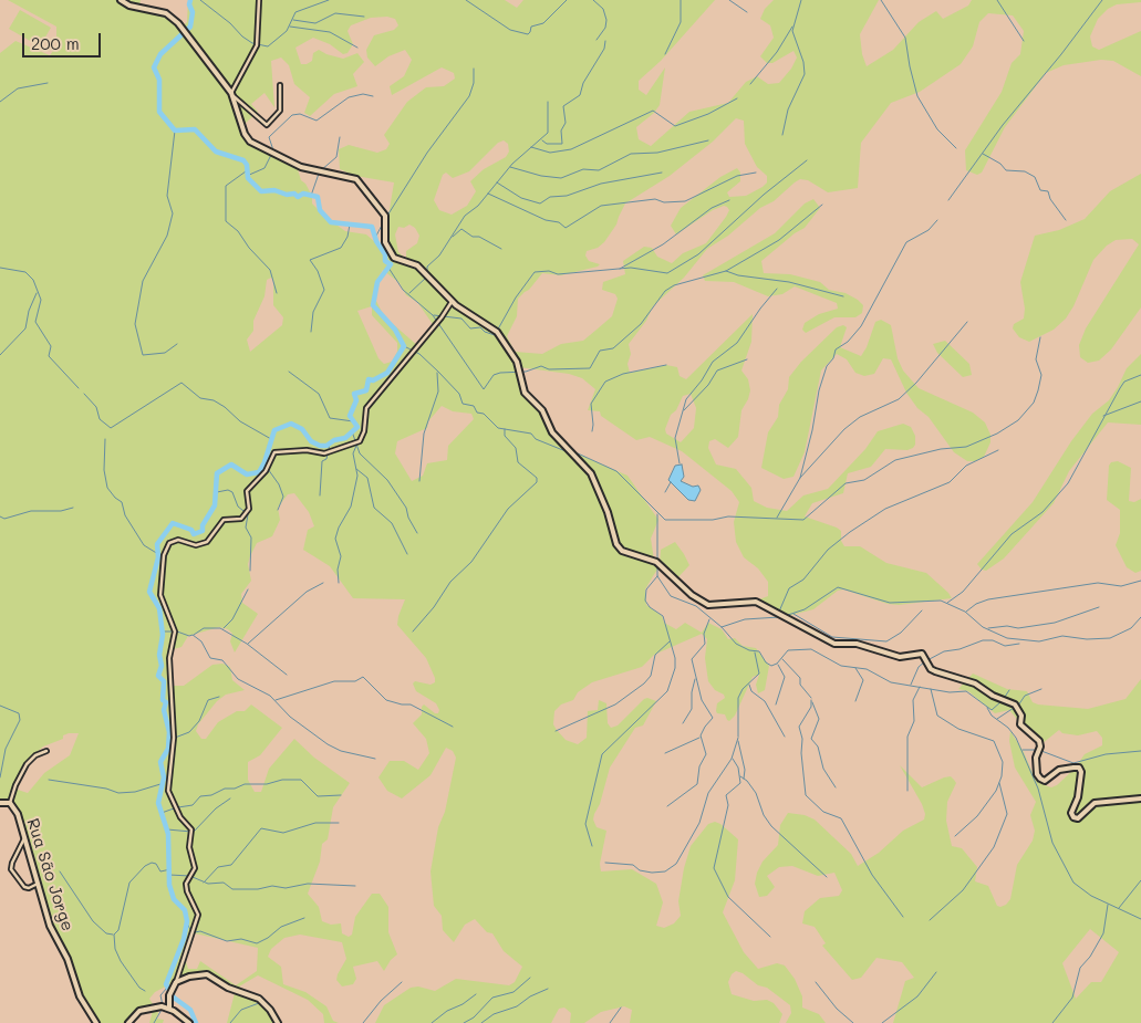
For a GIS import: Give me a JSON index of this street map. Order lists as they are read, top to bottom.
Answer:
{
  "streets": {
    "street": ["Rua São Jorge"]
  },
  "scale_bar": "200 m"
}
